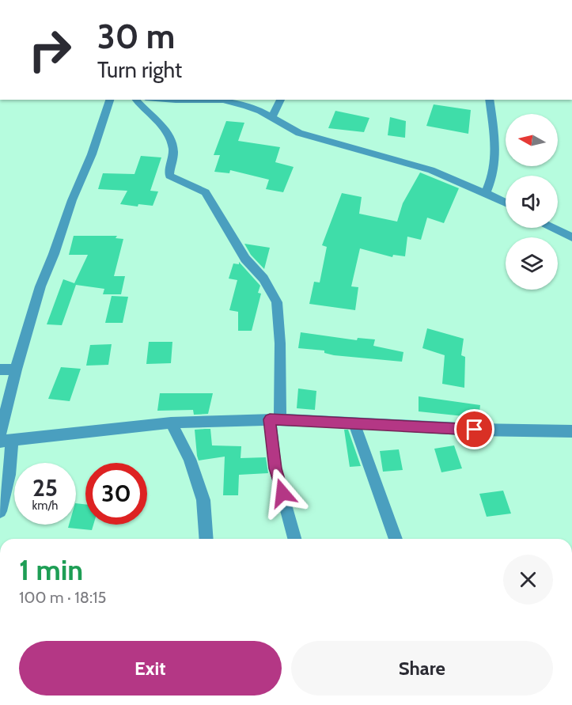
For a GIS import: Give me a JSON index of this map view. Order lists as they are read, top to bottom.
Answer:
{
  "north": "left",
  "page": {
    "turn": ["30 m", "Turn right"],
    "speed": "25 km/h",
    "limit": "30",
    "heading": ["1 min", "100 m · 18:15"],
    "buttons": ["Exit", "Share"]
  }
}
